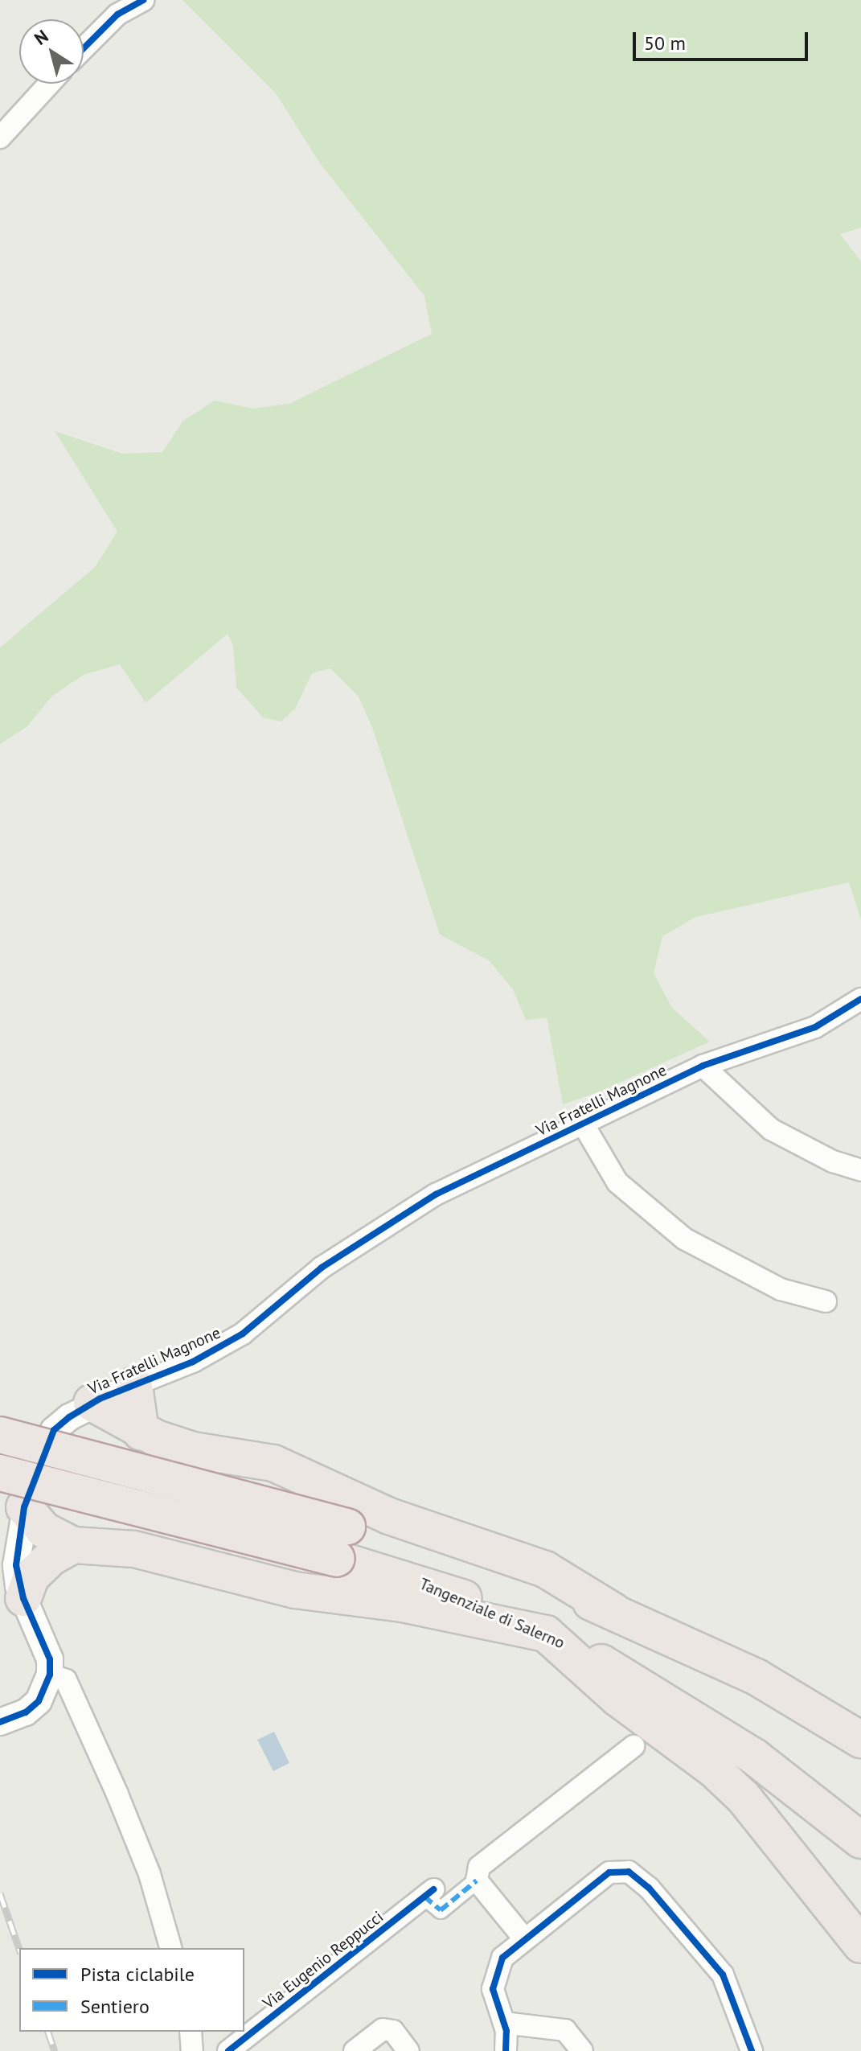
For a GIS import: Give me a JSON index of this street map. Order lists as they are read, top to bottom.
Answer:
{
  "streets": {
    "highway": ["Tangenziale di Salerno"],
    "street": ["Via Fratelli Magnone", "Via Eugenio Reppucci"]
  },
  "legend": ["Pista ciclabile", "Sentiero"],
  "scale_bar": "50 m",
  "north": "top left"
}
